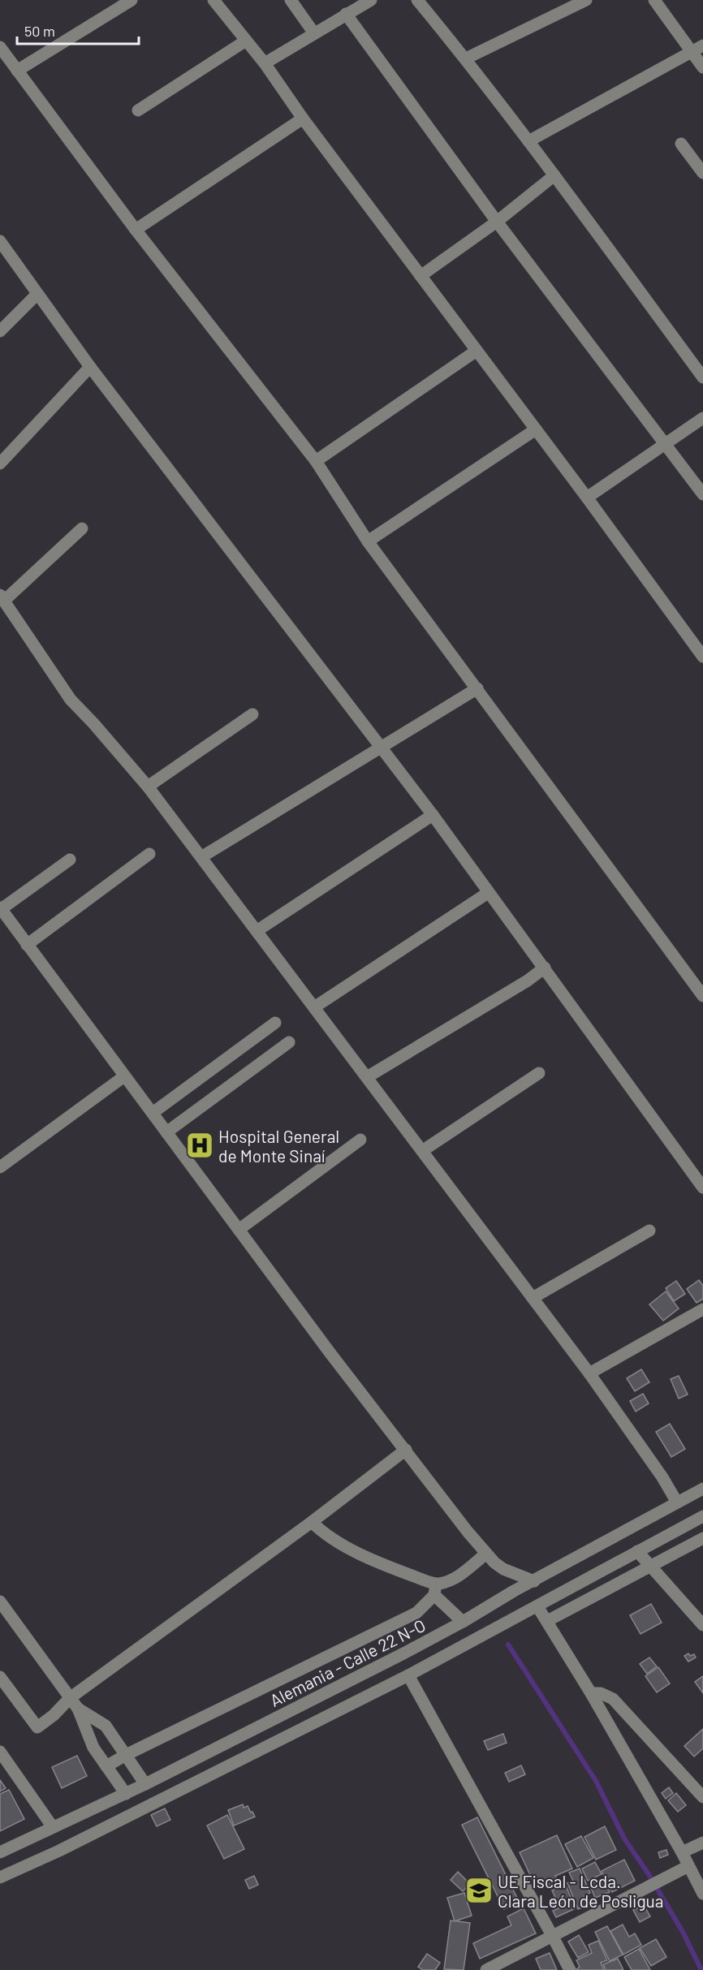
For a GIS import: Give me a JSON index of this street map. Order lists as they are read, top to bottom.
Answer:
{
  "streets": {
    "street": ["Alemania - Calle 22 N-O"]
  },
  "places": {
    "hospital": ["Hospital General de Monte Sinaí"],
    "school or university": ["UE Fiscal - Lcda. Clara León de Posligua"]
  },
  "scale_bar": "50 m"
}
